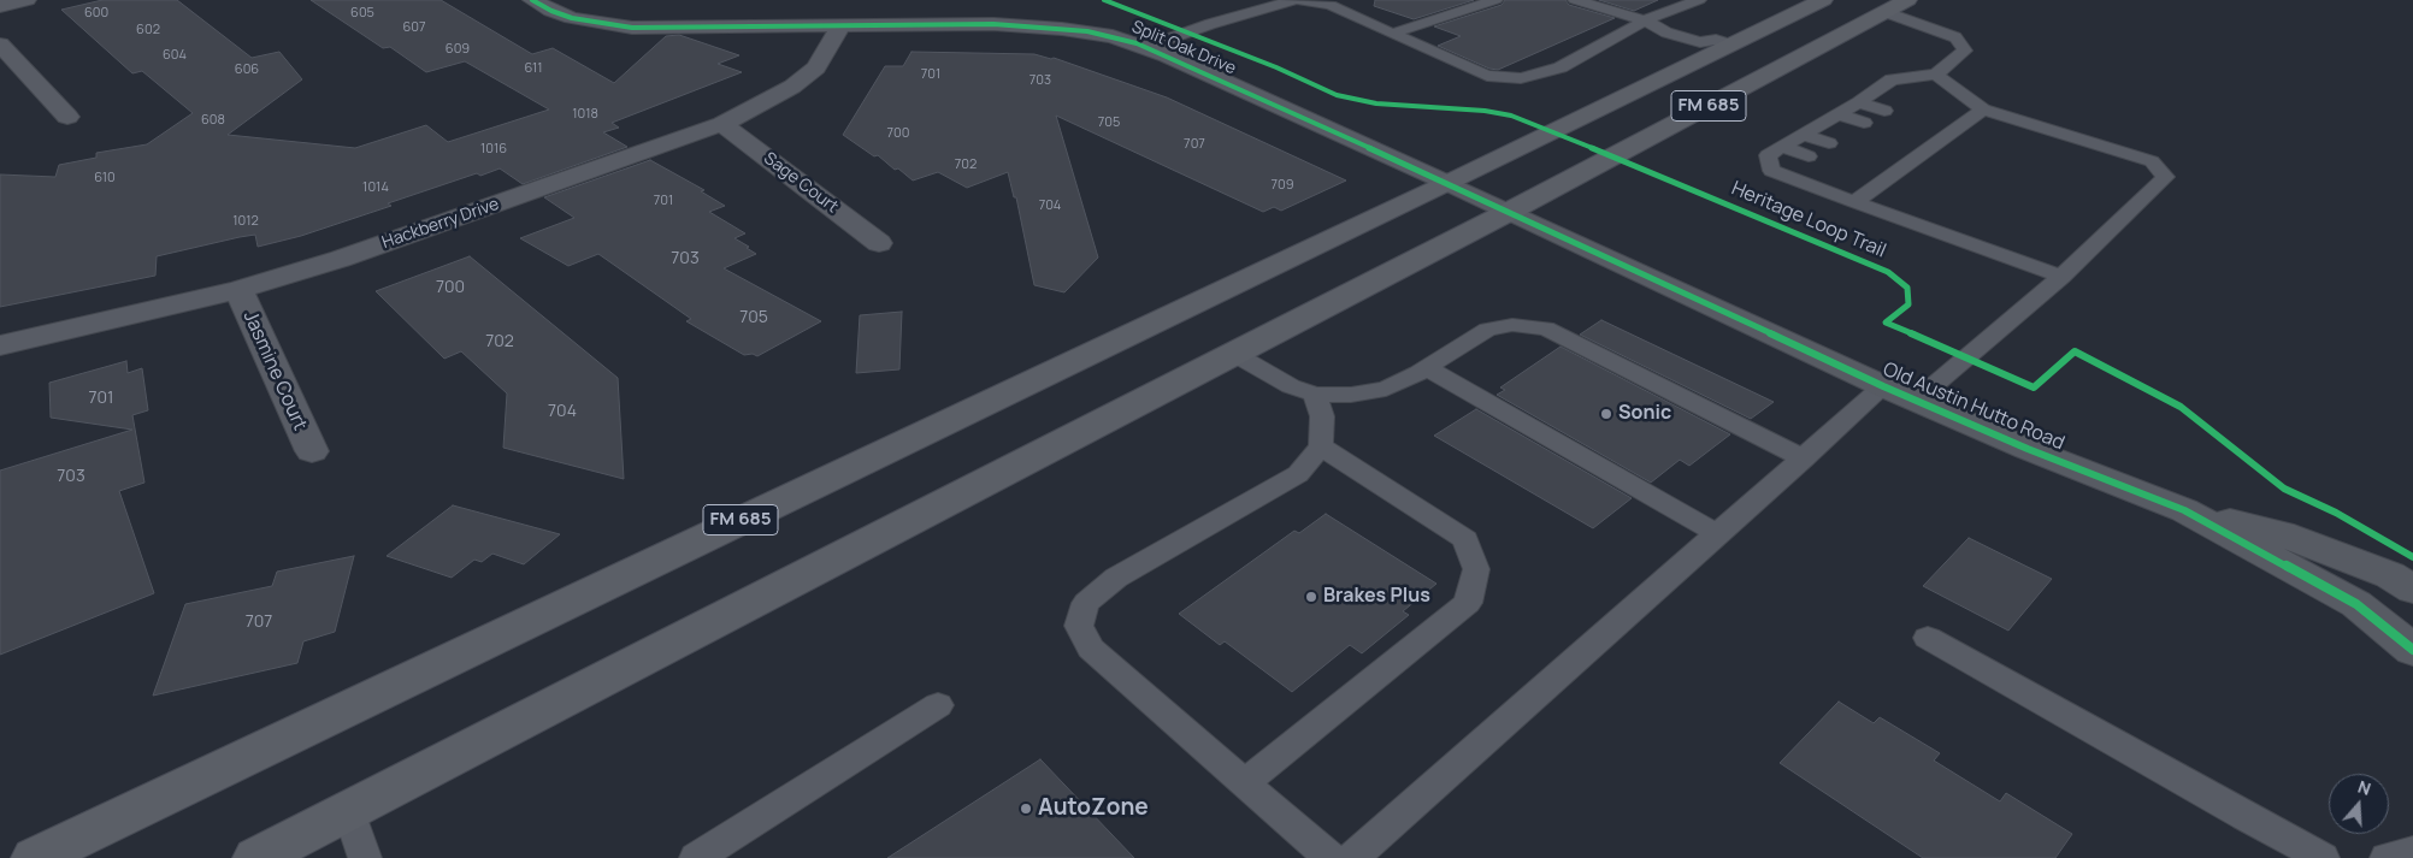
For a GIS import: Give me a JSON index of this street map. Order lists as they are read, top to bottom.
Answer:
{
  "streets": {
    "main road": ["FM 685"],
    "street": [
      "Split Oak Drive",
      "Sage Court",
      "Hackberry Drive",
      "Jasmine Court",
      "Old Austin Hutto Road"
    ],
    "cycle path": ["Heritage Loop Trail"]
  },
  "crossings": [
    ["Split Oak Drive", "FM 685"],
    ["Split Oak Drive", "Hackberry Drive"],
    ["Split Oak Drive", "Old Austin Hutto Road"],
    ["FM 685", "Old Austin Hutto Road"],
    ["Sage Court", "Hackberry Drive"],
    ["Hackberry Drive", "Jasmine Court"]
  ],
  "places": ["Sonic", "Brakes Plus", "AutoZone"],
  "house_numbers": [
    "600",
    "605",
    "607",
    "602",
    "609",
    "604",
    "611",
    "606",
    "701",
    "703",
    "1018",
    "608",
    "705",
    "700",
    "707",
    "1016",
    "702",
    "610",
    "709",
    "1014",
    "701",
    "704",
    "1012",
    "703",
    "700",
    "705",
    "702",
    "701",
    "704",
    "703",
    "707"
  ],
  "north": "top"
}
